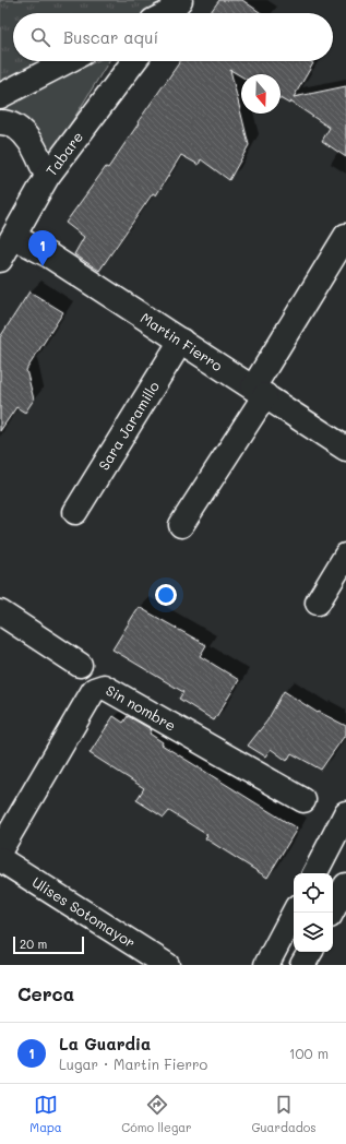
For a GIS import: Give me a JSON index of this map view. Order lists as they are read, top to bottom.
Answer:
{
  "streets": {
    "street": [
      "Tabare",
      "Martin Fierro",
      "Sara Jaramillo",
      "Sin nombre",
      "Ulises Sotomayor"
    ]
  },
  "crossings": [
    ["Tabare", "Martin Fierro"],
    ["Martin Fierro", "Sara Jaramillo"]
  ],
  "scale_bar": "20 m",
  "north": "bottom",
  "page": {
    "search": "Buscar aquí",
    "pins": "1",
    "scale": "20 m",
    "heading": "Cerca",
    "list": [
      {
        "mark": "1",
        "name": "La Guardia",
        "note": "Lugar · Martin Fierro",
        "value": "100 m"
      }
    ],
    "nav": ["Mapa", "Cómo llegar", "Guardados"]
  }
}
